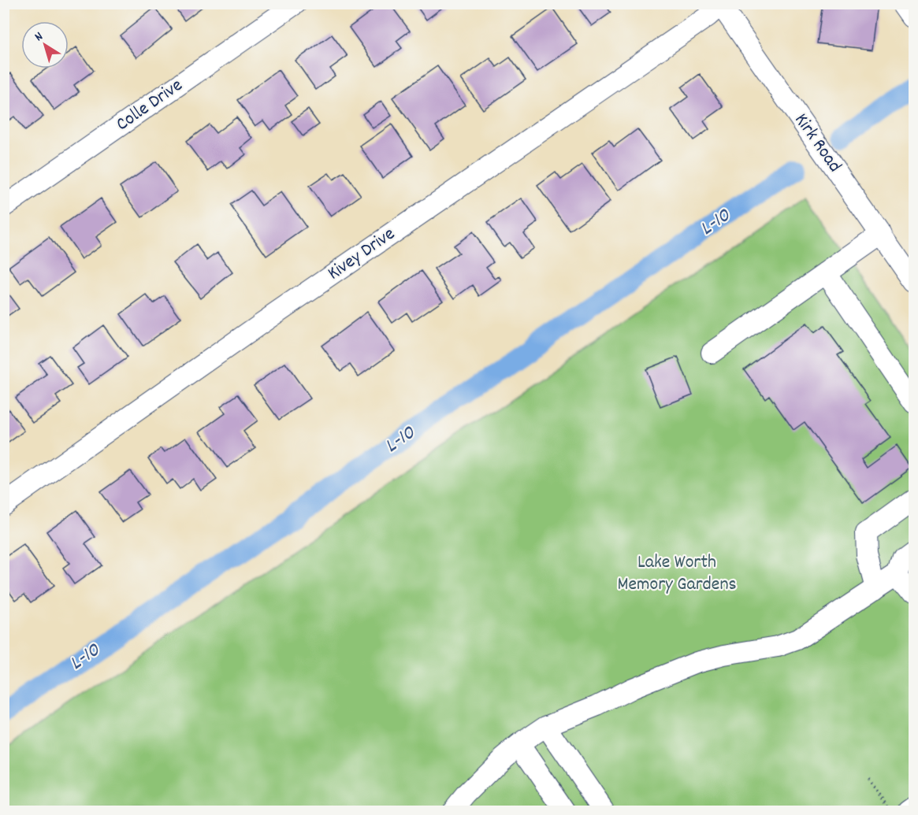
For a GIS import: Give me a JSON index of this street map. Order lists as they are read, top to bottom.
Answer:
{
  "streets": {
    "street": ["Colle Drive", "Kirk Road", "Kivey Drive"]
  },
  "crossings": [
    ["Kirk Road", "Kivey Drive"]
  ],
  "water": ["L-10"],
  "parks": ["Lake Worth Memory Gardens"],
  "north": "top left"
}
